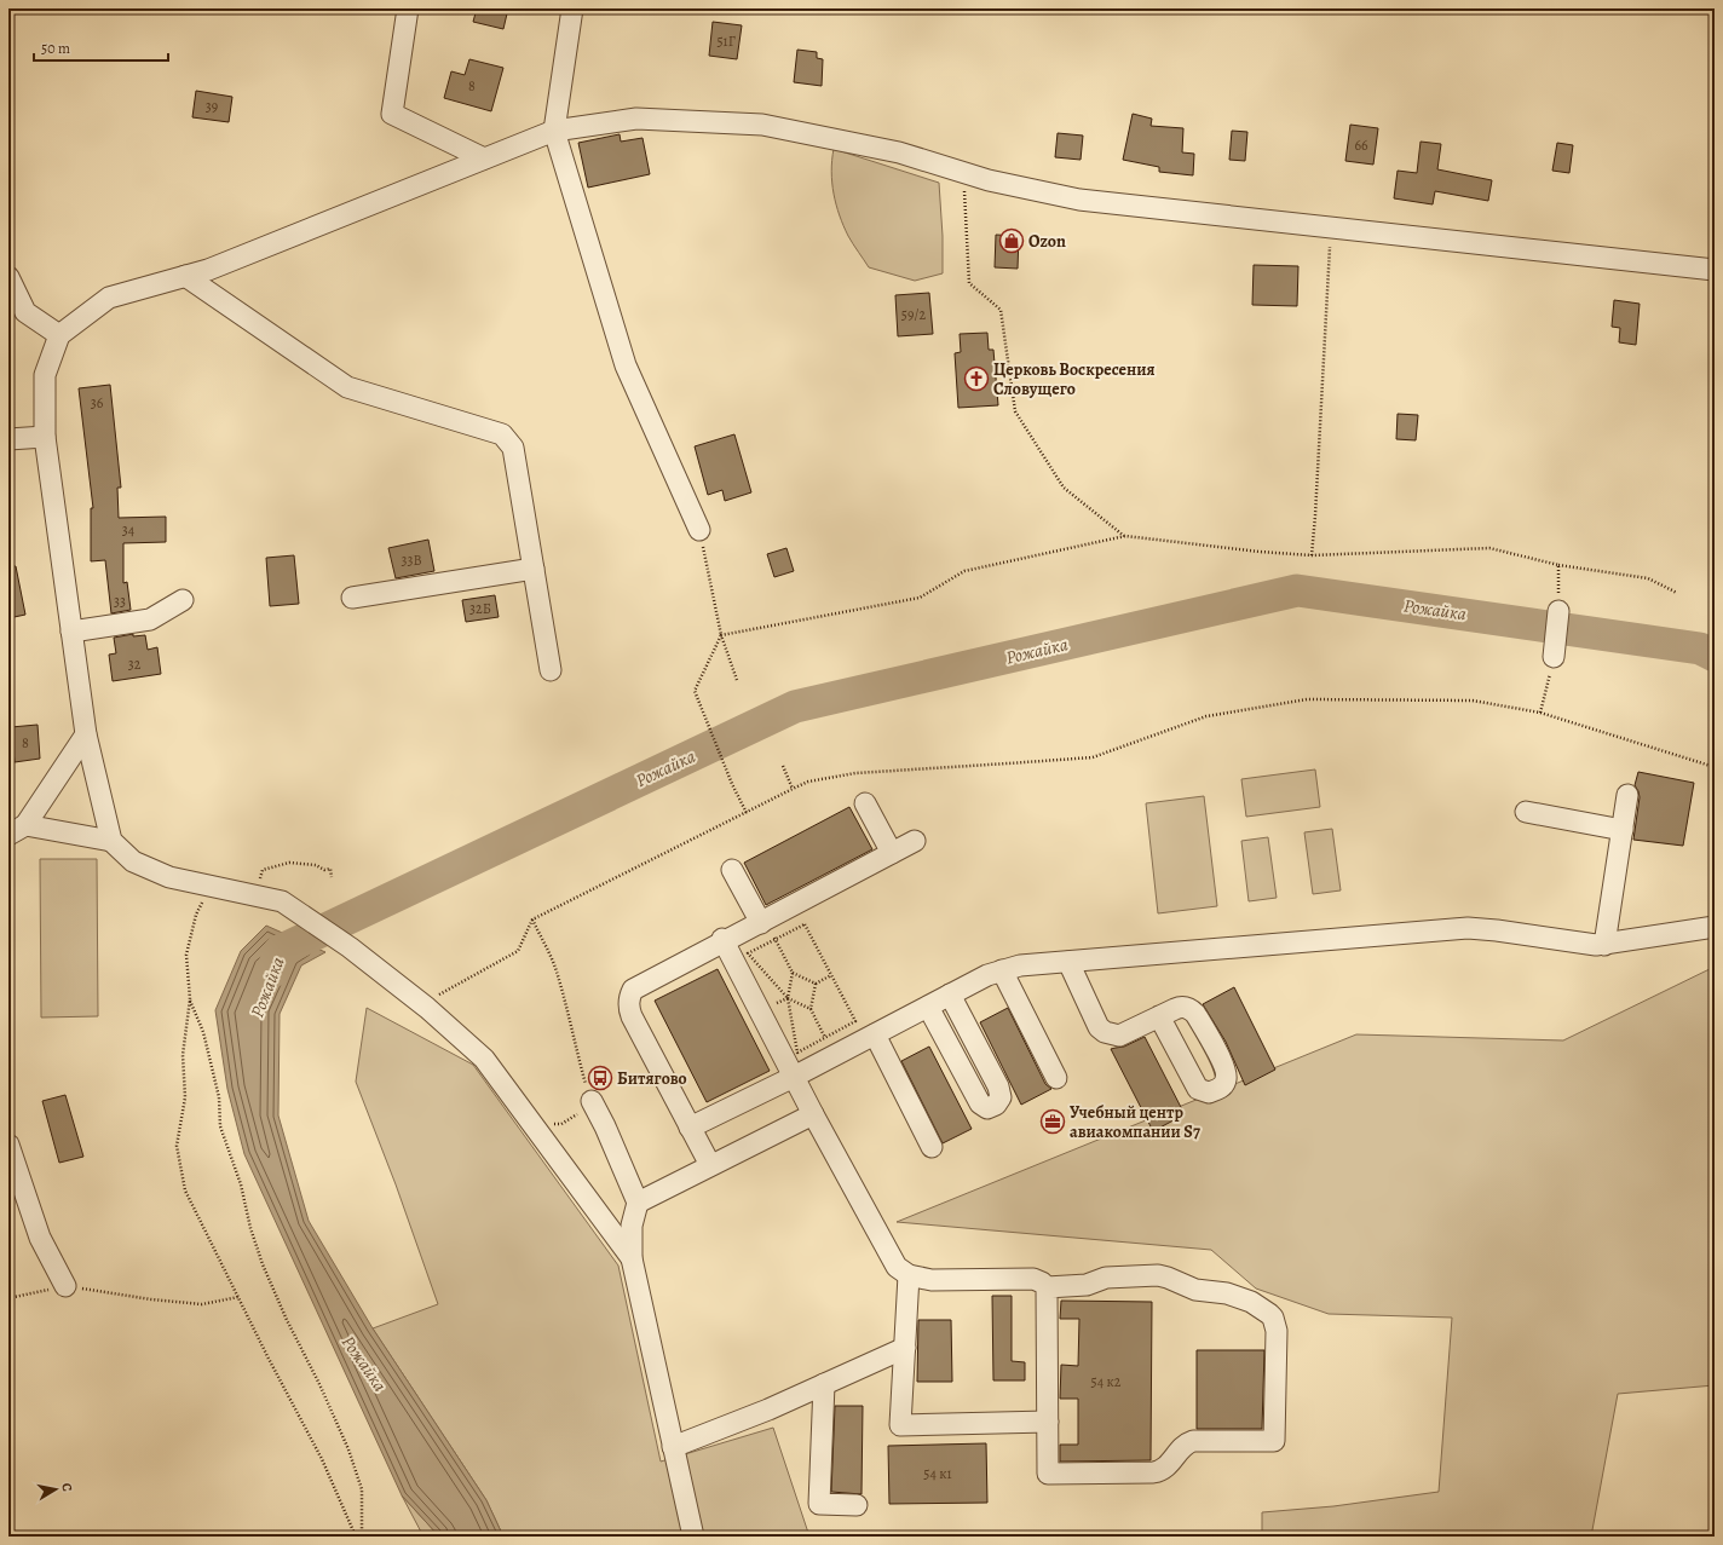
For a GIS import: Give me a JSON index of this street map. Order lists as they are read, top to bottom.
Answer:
{
  "water": ["Рожайка"],
  "places": {
    "shop": ["Ozon"],
    "church": ["Церковь Воскресения Словущего"],
    "bus stop": ["Битягово"],
    "office": ["Учебный центр авиакомпании S7"]
  },
  "house_numbers": [
    "51Г",
    "8",
    "39",
    "66",
    "59/2",
    "36",
    "34",
    "33В",
    "33",
    "32Б",
    "32",
    "8",
    "54 к2",
    "54 к1"
  ],
  "scale_bar": "50 m",
  "north": "right"
}
